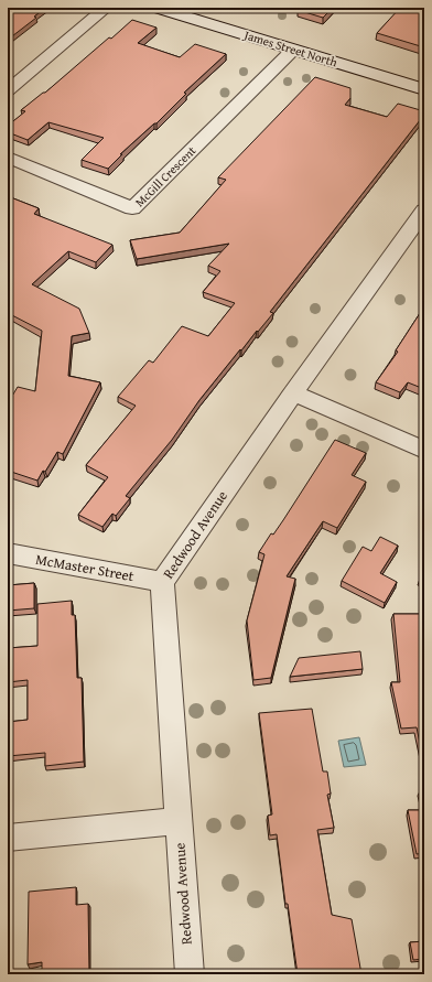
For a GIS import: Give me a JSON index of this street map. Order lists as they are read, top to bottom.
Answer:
{
  "streets": {
    "street": [
      "James Street North",
      "McGill Crescent",
      "Redwood Avenue",
      "McMaster Street"
    ]
  },
  "crossings": [
    ["James Street North", "McGill Crescent"],
    ["Redwood Avenue", "McMaster Street"]
  ]
}
